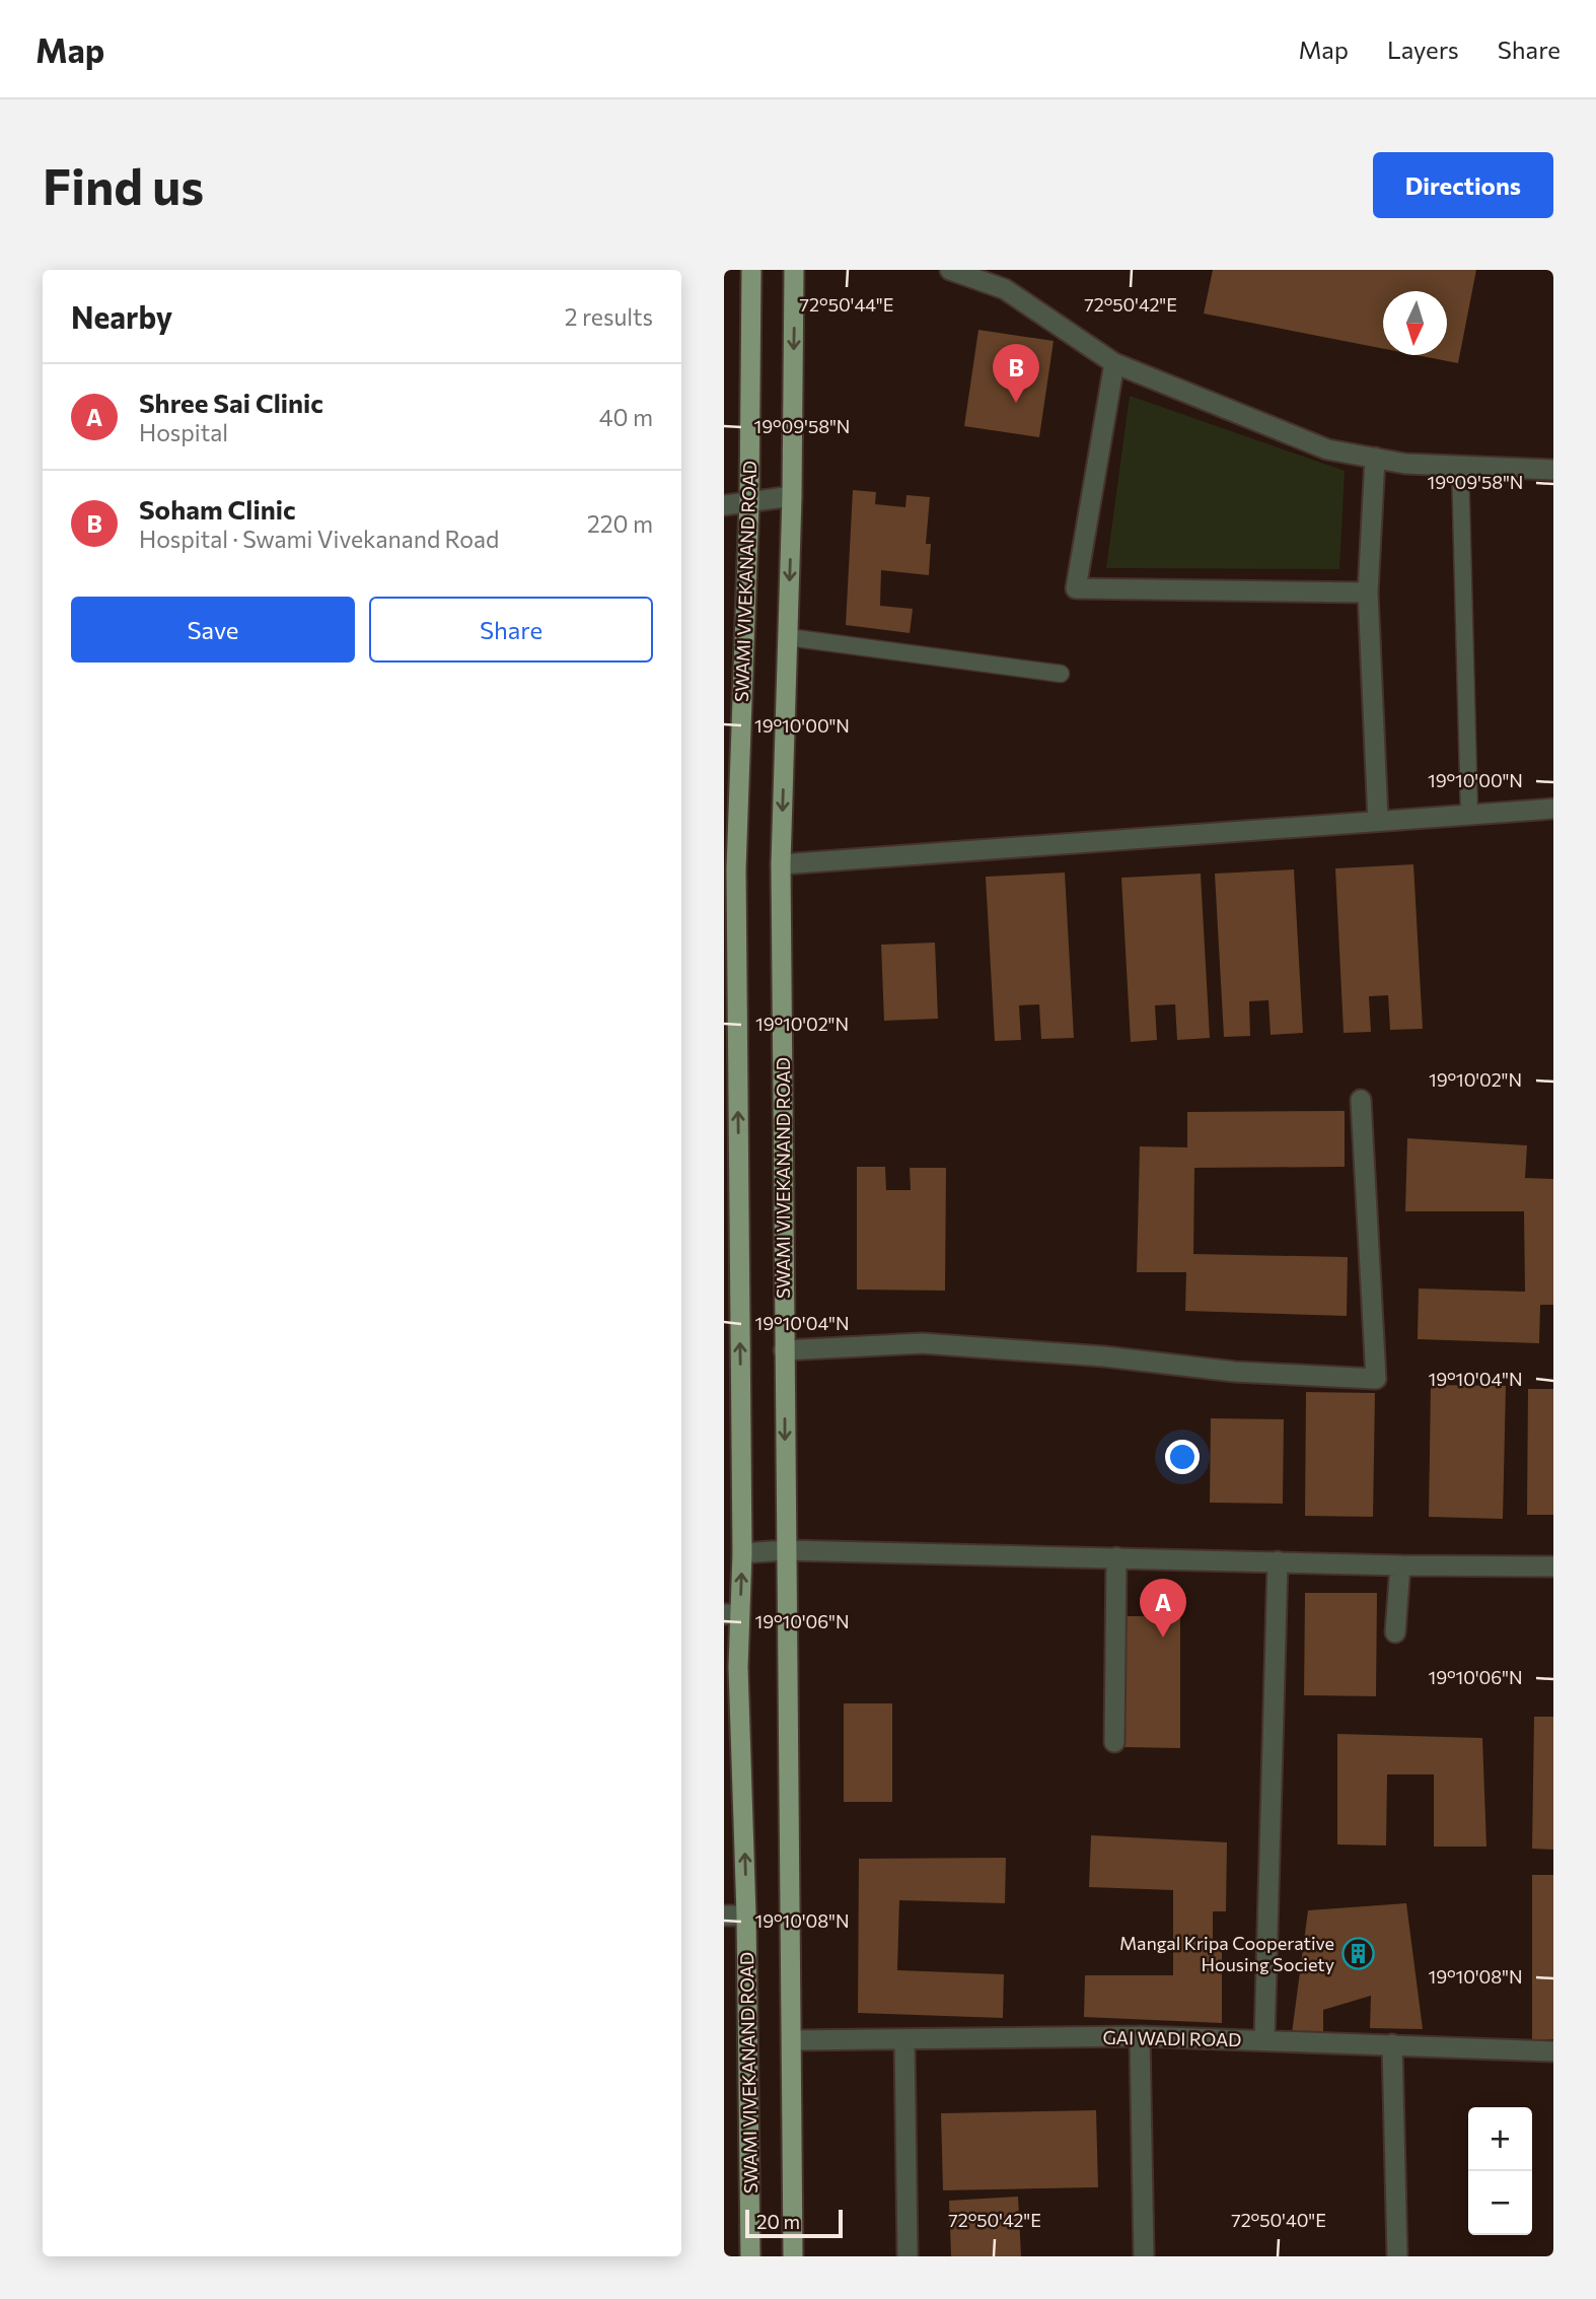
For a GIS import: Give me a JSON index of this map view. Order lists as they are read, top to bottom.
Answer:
{
  "streets": {
    "main road": ["SWAMI VIVEKANAND ROAD"],
    "street": ["GAI WADI ROAD"]
  },
  "crossings": [
    ["SWAMI VIVEKANAND ROAD", "GAI WADI ROAD"]
  ],
  "places": {
    "building": ["Mangal Kripa Cooperative Housing Society"]
  },
  "scale_bar": "20 m",
  "north": "bottom",
  "page": {
    "header": "Map",
    "nav": ["Map", "Layers", "Share"],
    "buttons": [
      "Directions",
      ["Save", "Share"]
    ],
    "title": "Find us",
    "heading": ["Nearby", "2 results"],
    "pins": ["B", "A"],
    "list": [
      {
        "mark": "A",
        "name": "Shree Sai Clinic",
        "note": "Hospital",
        "value": "40 m"
      },
      {
        "mark": "B",
        "name": "Soham Clinic",
        "note": "Hospital · Swami Vivekanand Road",
        "value": "220 m"
      }
    ],
    "map_buttons": ["+", "−"],
    "scale": "20 m"
  },
  "coordinates": [
    "72°50'44\"E",
    "72°50'42\"E",
    "19°09'58\"N",
    "19°10'00\"N",
    "19°10'02\"N",
    "19°10'04\"N",
    "19°10'06\"N",
    "19°10'08\"N",
    "72°50'40\"E"
  ]
}
